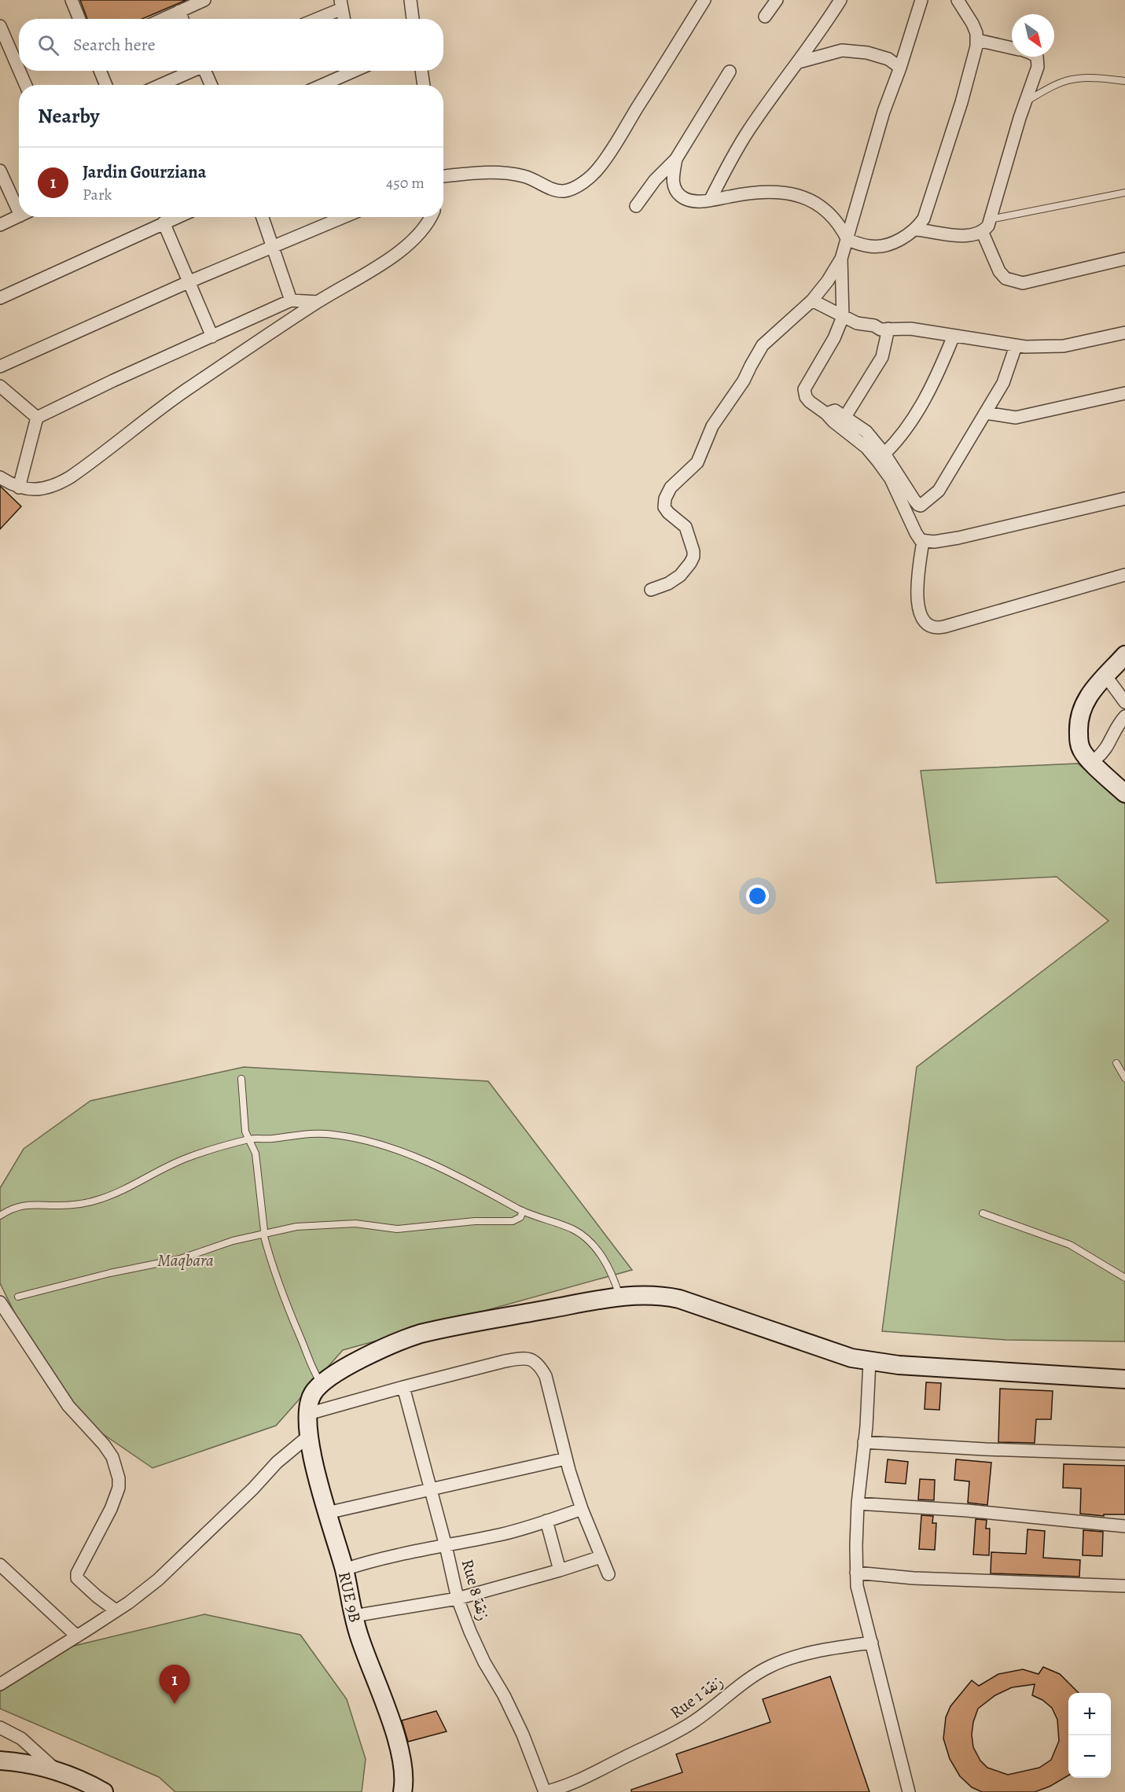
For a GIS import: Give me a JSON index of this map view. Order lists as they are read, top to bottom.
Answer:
{
  "streets": {
    "street": ["Rue 8 زنقة", "RUE 9B", "Rue 1 زنقة"]
  },
  "crossings": [
    ["Rue 8 زنقة", "Rue 1 زنقة"]
  ],
  "parks": ["Maqbara"],
  "north": "bottom right",
  "page": {
    "search": "Search here",
    "heading": "Nearby",
    "list": [
      {
        "mark": "1",
        "name": "Jardin Gourziana",
        "note": "Park",
        "value": "450 m"
      }
    ],
    "pins": "1",
    "map_buttons": ["+", "−"]
  }
}
